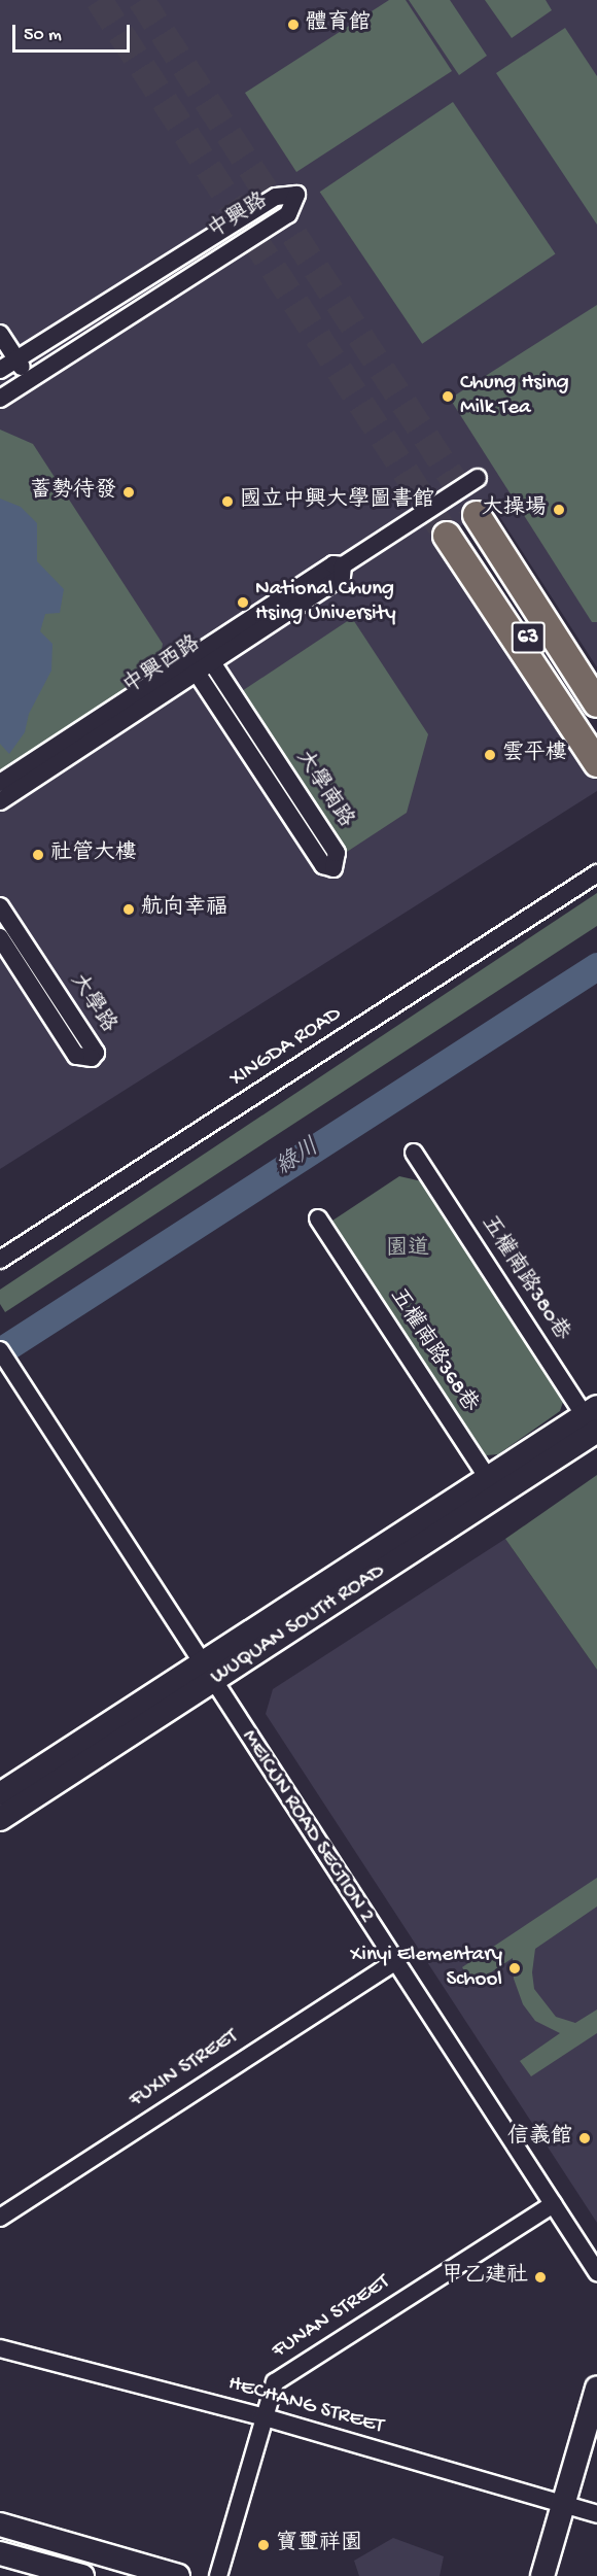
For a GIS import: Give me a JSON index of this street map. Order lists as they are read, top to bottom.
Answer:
{
  "streets": {
    "main road": ["63", "WUQUAN SOUTH ROAD"],
    "street": [
      "中興路",
      "中興西路",
      "大學南路",
      "大學路",
      "XINGDA ROAD",
      "五權南路380巷",
      "五權南路368巷",
      "MEICUN ROAD SECTION 2",
      "FUXIN STREET",
      "FUNAN STREET",
      "HECHANG STREET"
    ]
  },
  "crossings": [
    ["中興西路", "大學南路"],
    ["五權南路380巷", "WUQUAN SOUTH ROAD"],
    ["五權南路368巷", "WUQUAN SOUTH ROAD"],
    ["WUQUAN SOUTH ROAD", "MEICUN ROAD SECTION 2"],
    ["MEICUN ROAD SECTION 2", "FUXIN STREET"],
    ["MEICUN ROAD SECTION 2", "FUNAN STREET"],
    ["FUNAN STREET", "HECHANG STREET"]
  ],
  "water": ["綠川"],
  "parks": ["園道"],
  "places": [
    "體育館",
    "Chung Hsing Milk Tea",
    "蓄勢待發",
    "國立中興大學圖書館",
    "大操場",
    "National Chung Hsing University",
    "雲平樓",
    "社管大樓",
    "航向幸福",
    "Xinyi Elementary School",
    "信義館",
    "甲乙建社",
    "寶璽祥園"
  ],
  "scale_bar": "50 m"
}
